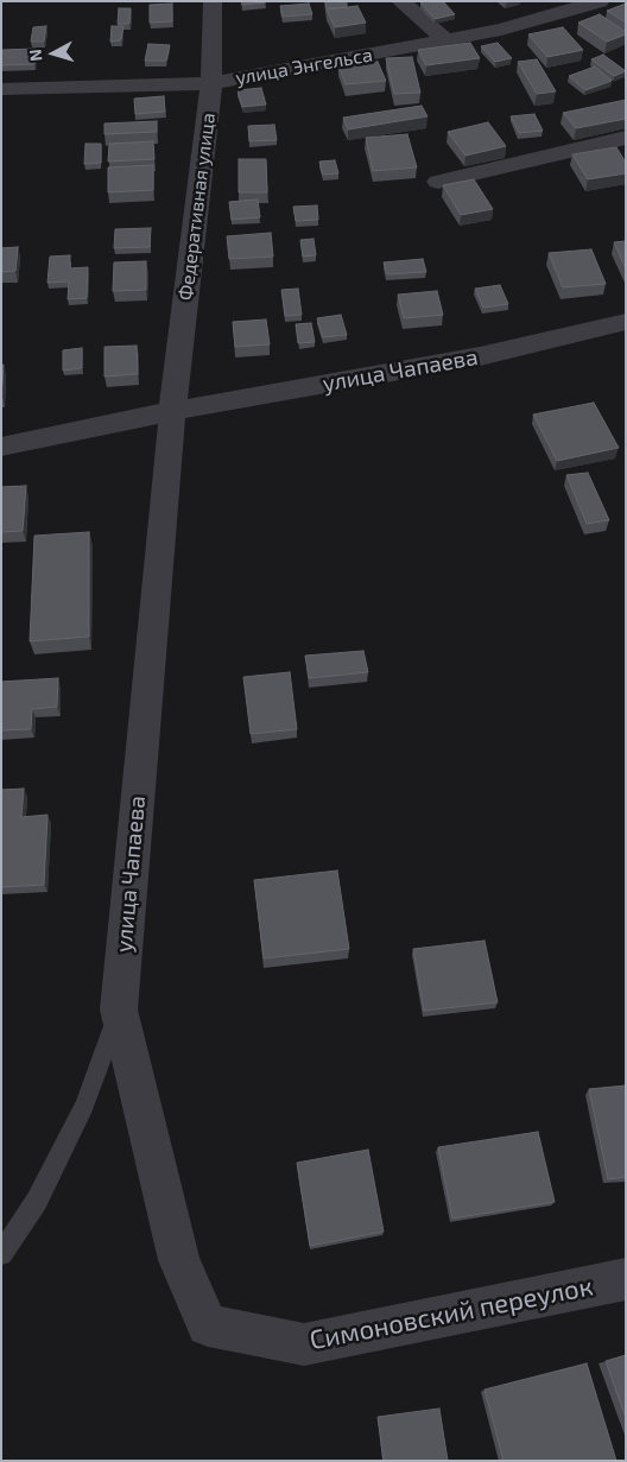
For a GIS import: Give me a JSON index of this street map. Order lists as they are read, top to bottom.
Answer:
{
  "streets": {
    "street": [
      "улица Энгельса",
      "Федеративная улица",
      "улица Чапаева",
      "Симоновский переулок"
    ]
  },
  "crossings": [
    ["улица Энгельса", "Федеративная улица"],
    ["Федеративная улица", "улица Чапаева"],
    ["улица Чапаева", "Симоновский переулок"]
  ],
  "north": "left"
}
